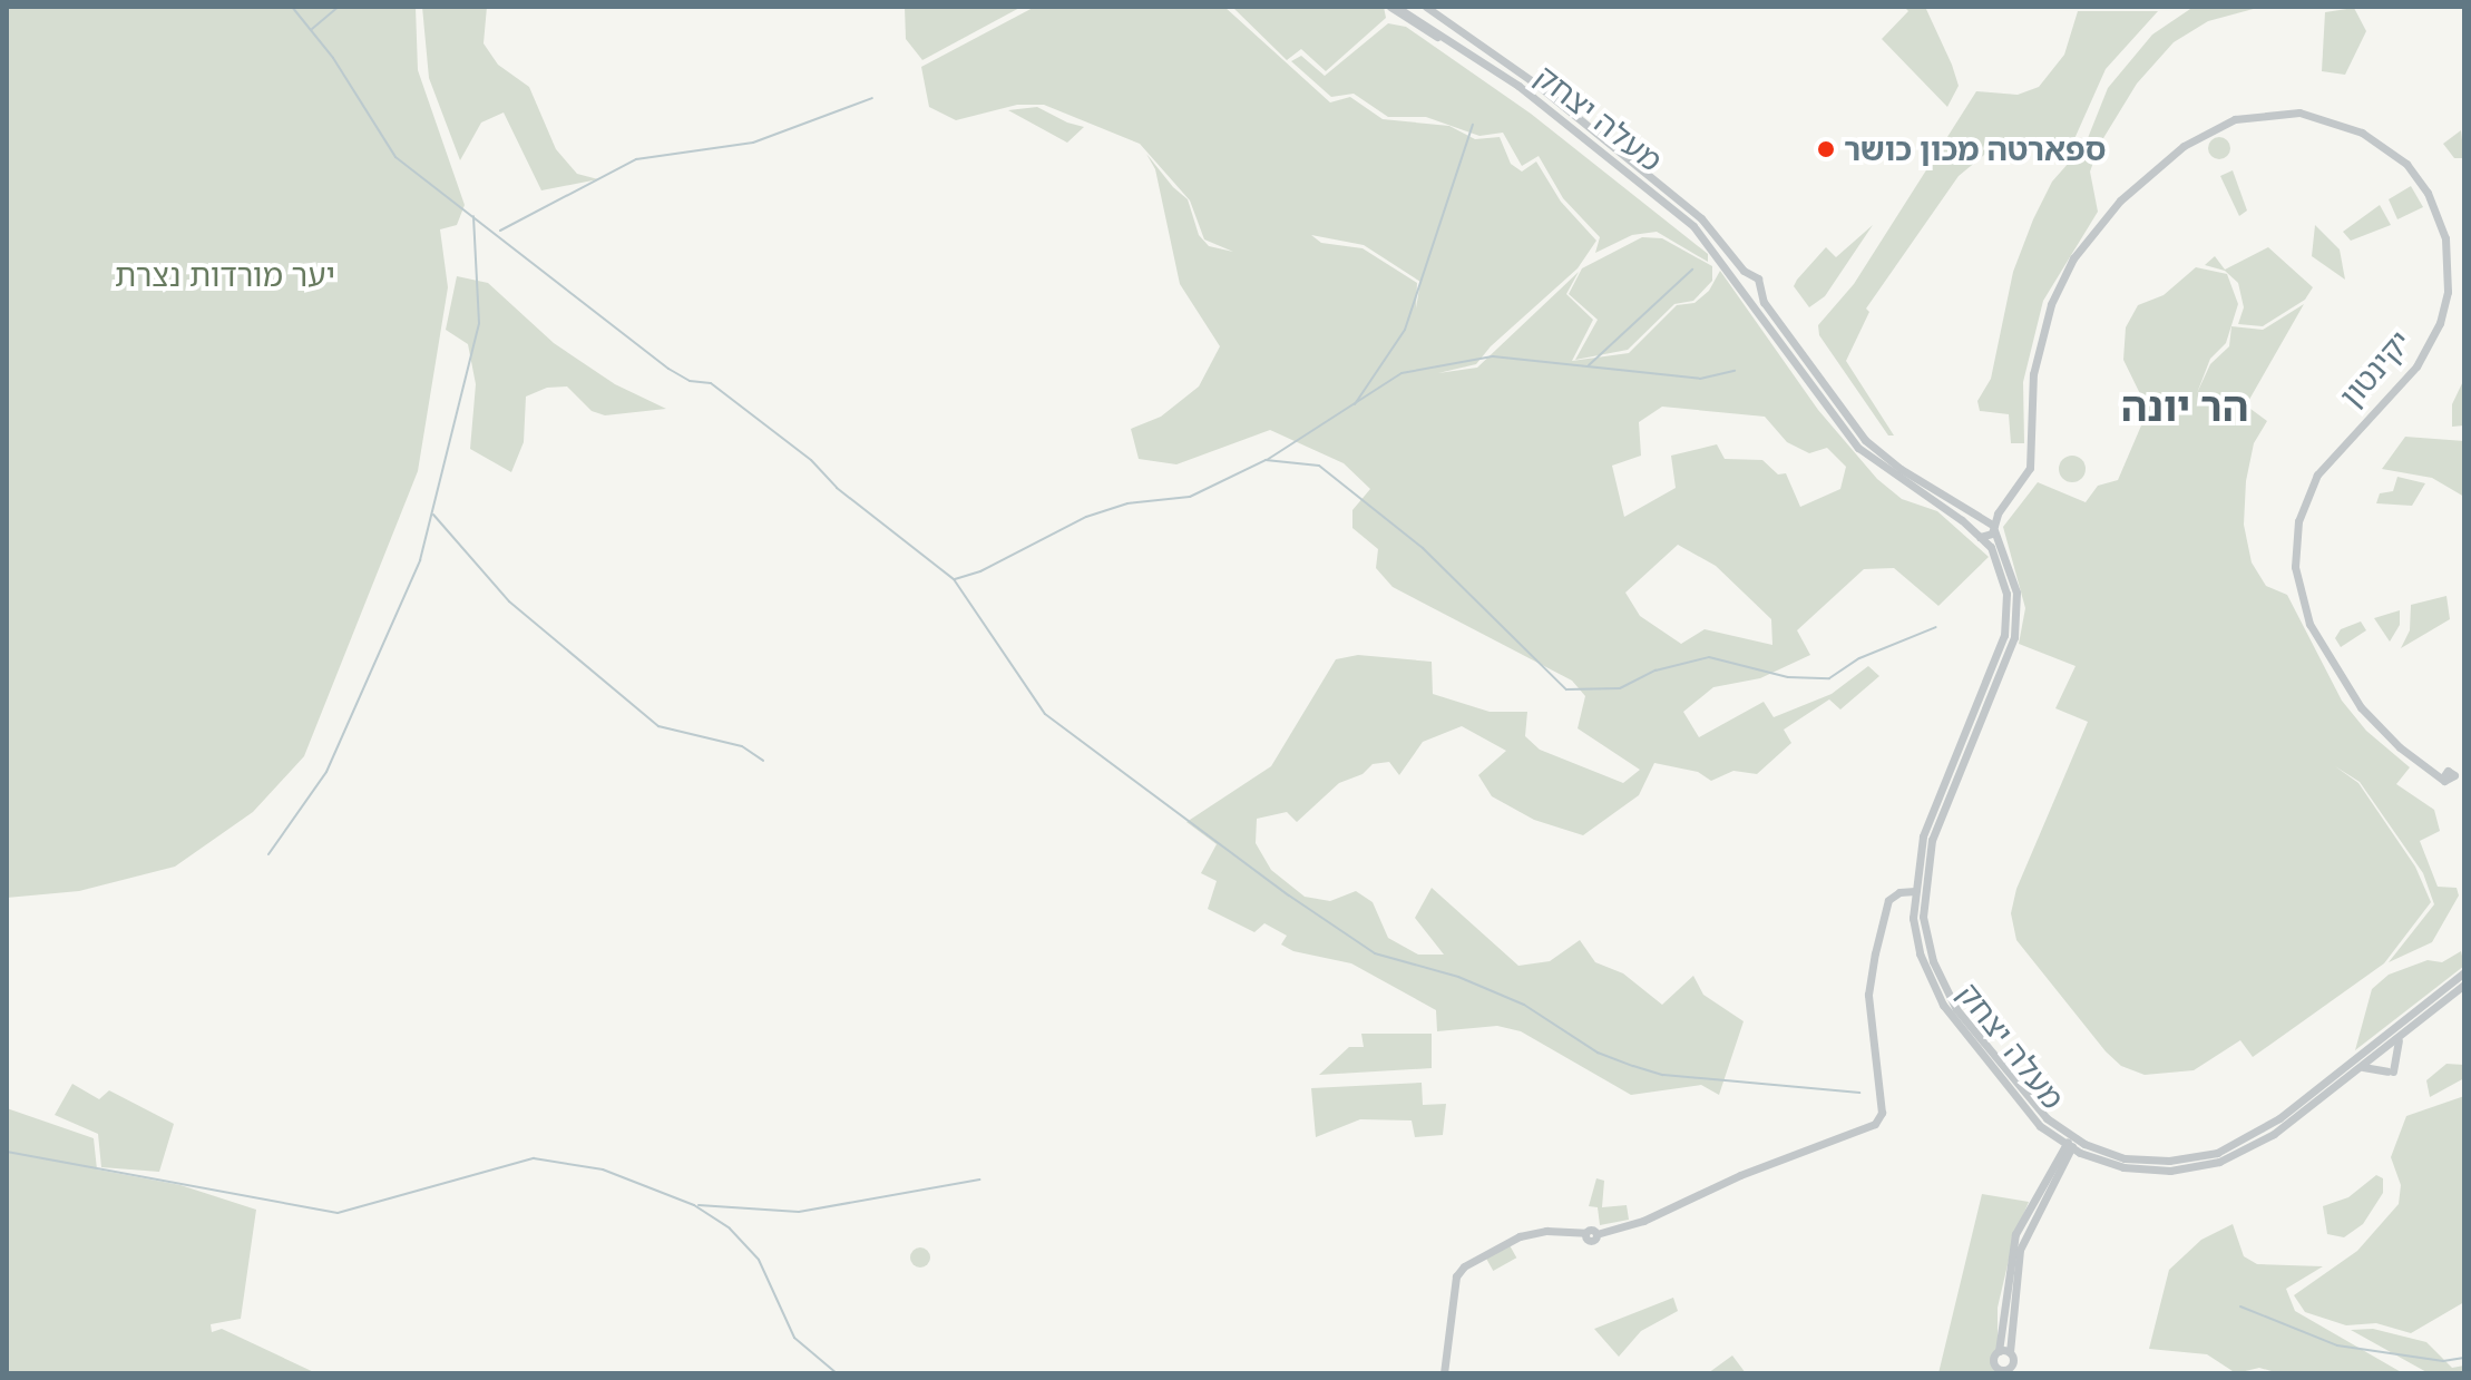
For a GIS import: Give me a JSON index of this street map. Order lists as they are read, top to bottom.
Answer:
{
  "streets": {
    "street": ["מעלה יצחק", "יקינטון"]
  },
  "crossings": [
    ["מעלה יצחק", "יקינטון"]
  ],
  "districts": ["הר יונה"],
  "parks": ["יער מורדות נצרת"],
  "places": ["ספארטה מכון כושר"]
}
